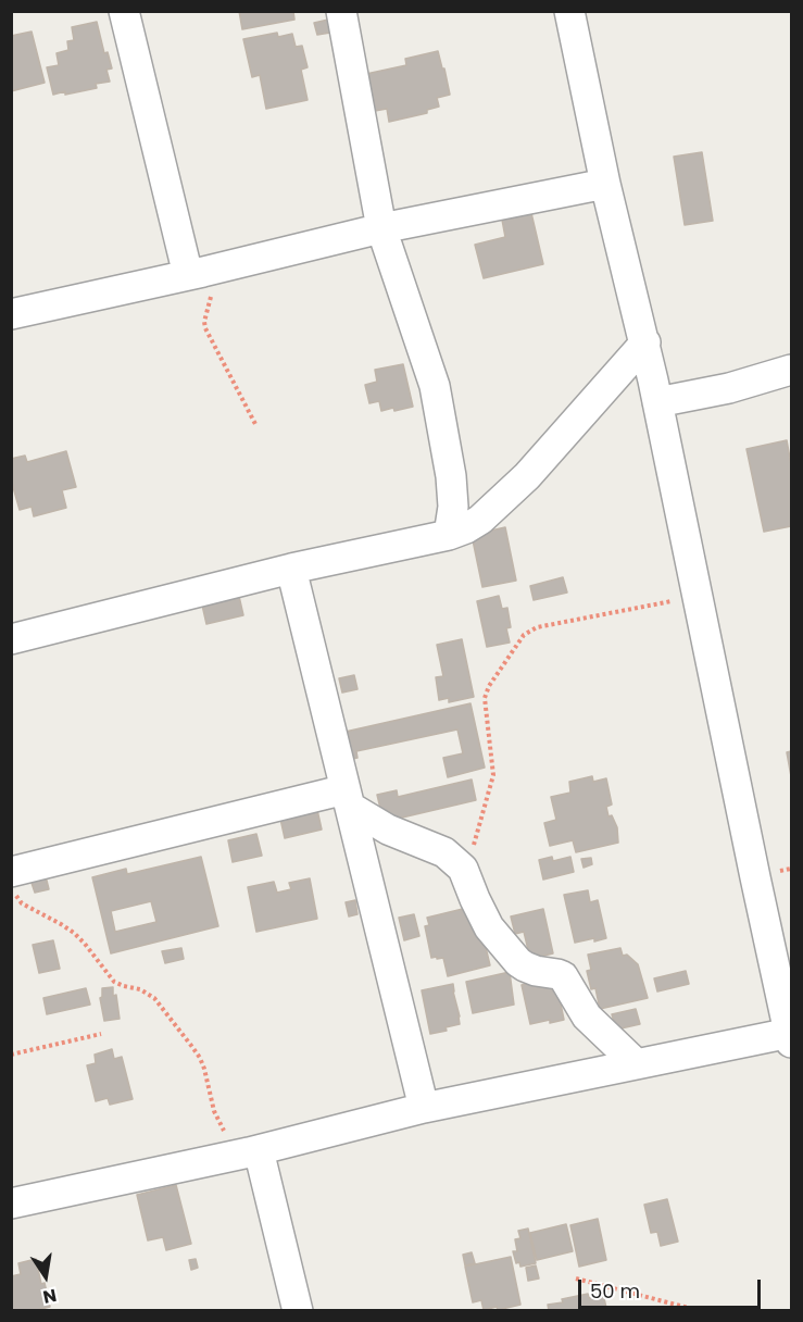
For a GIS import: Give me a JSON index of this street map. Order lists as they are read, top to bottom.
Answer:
{
  "scale_bar": "50 m",
  "north": "bottom"
}
